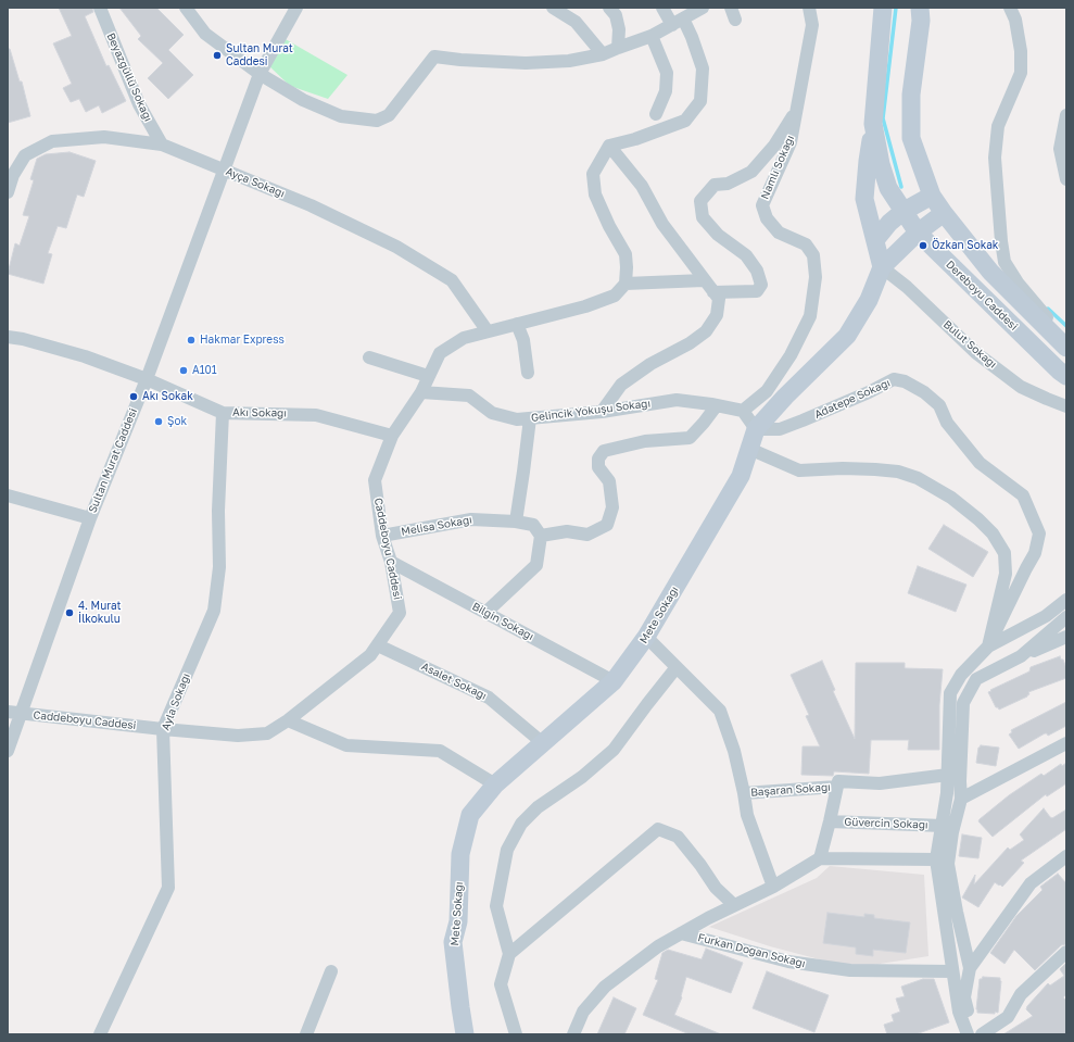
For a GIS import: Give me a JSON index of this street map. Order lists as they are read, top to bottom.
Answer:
{
  "streets": {
    "main road": ["Dereboyu Caddesi", "Mete Sokağı"],
    "street": [
      "Beyazgüllü Sokağı",
      "Namlı Sokağı",
      "Ayça Sokağı",
      "Bulut Sokağı",
      "Adatepe Sokağı",
      "Gelincik Yokuşu Sokağı",
      "Akı Sokağı",
      "Sultan Murat Caddesi",
      "Melisa Sokağı",
      "Caddeboyu Caddesi",
      "Bilgin Sokağı",
      "Asalet Sokağı",
      "Ayla Sokağı",
      "Başaran Sokağı",
      "Güvercin Sokağı",
      "Furkan Doğan Sokağı"
    ]
  },
  "crossings": [
    ["Beyazgüllü Sokağı", "Ayça Sokağı"],
    ["Namlı Sokağı", "Gelincik Yokuşu Sokağı"],
    ["Ayça Sokağı", "Sultan Murat Caddesi"],
    ["Ayça Sokağı", "Caddeboyu Caddesi"],
    ["Dereboyu Caddesi", "Mete Sokağı"],
    ["Bulut Sokağı", "Mete Sokağı"],
    ["Adatepe Sokağı", "Mete Sokağı"],
    ["Gelincik Yokuşu Sokağı", "Caddeboyu Caddesi"],
    ["Akı Sokağı", "Sultan Murat Caddesi"],
    ["Akı Sokağı", "Caddeboyu Caddesi"],
    ["Akı Sokağı", "Ayla Sokağı"],
    ["Sultan Murat Caddesi", "Caddeboyu Caddesi"],
    ["Melisa Sokağı", "Caddeboyu Caddesi"],
    ["Caddeboyu Caddesi", "Bilgin Sokağı"],
    ["Caddeboyu Caddesi", "Asalet Sokağı"],
    ["Caddeboyu Caddesi", "Ayla Sokağı"],
    ["Mete Sokağı", "Bilgin Sokağı"],
    ["Mete Sokağı", "Asalet Sokağı"]
  ],
  "places": [
    "Sultan Murat Caddesi",
    "Özkan Sokak",
    "Hakmar Express",
    "A101",
    "Akı Sokak",
    "Şok",
    "4. Murat İlkokulu"
  ]
}
